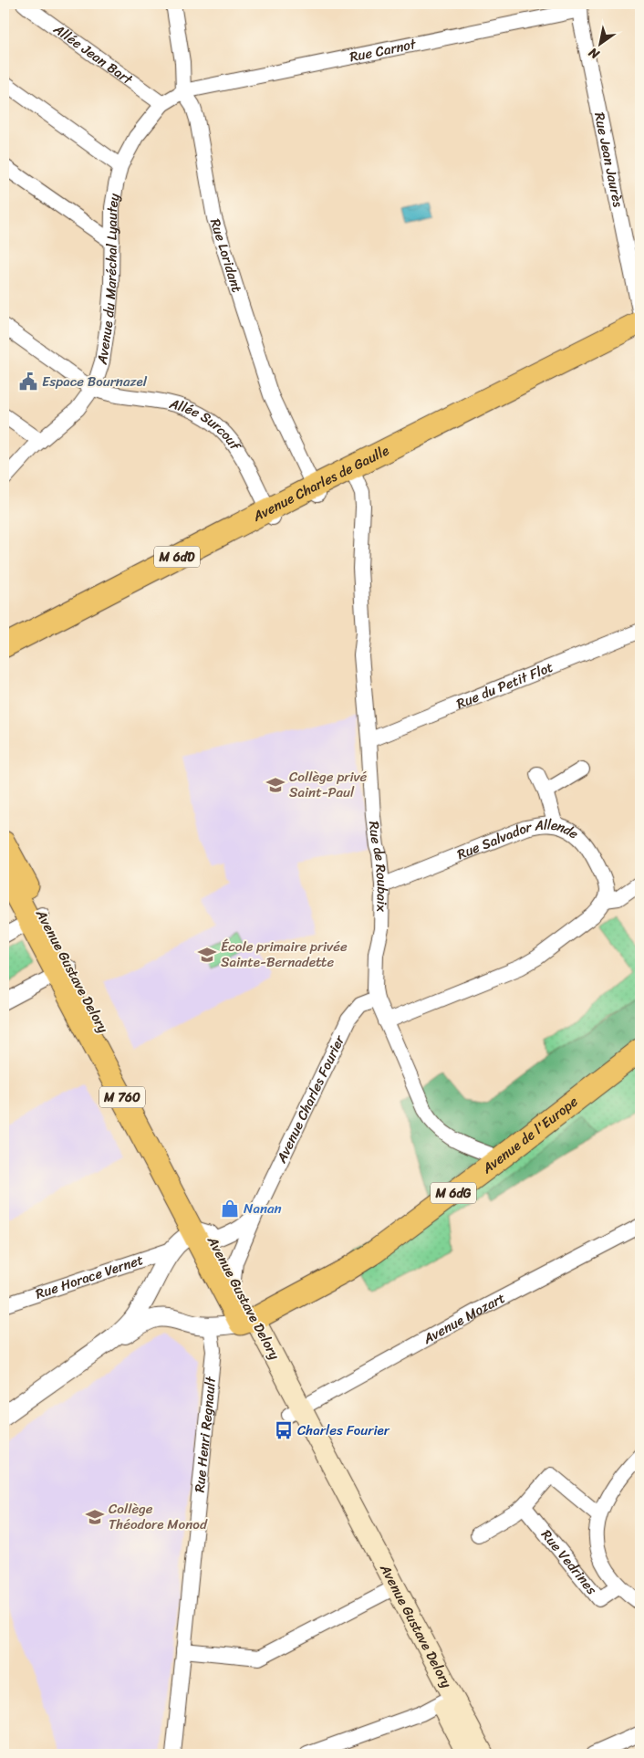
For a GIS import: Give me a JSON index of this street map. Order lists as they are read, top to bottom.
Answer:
{
  "streets": {
    "main road": [
      "Avenue Charles de Gaulle",
      "M 6dD",
      "Avenue Gustave Delory",
      "M 760",
      "Avenue de l'Europe",
      "M 6dG"
    ],
    "street": [
      "Rue Carnot",
      "Allée Jean Bart",
      "Rue Jean Jaurès",
      "Rue Loridant",
      "Avenue du Maréchal Lyautey",
      "Allée Surcouf",
      "Rue du Petit Flot",
      "Rue Salvador Allende",
      "Rue de Roubaix",
      "Avenue Charles Fourier",
      "Rue Horace Vernet",
      "Avenue Mozart",
      "Rue Henri Regnault",
      "Rue Vedrines"
    ]
  },
  "crossings": [
    ["Rue Carnot", "Rue Jean Jaurès"],
    ["Rue Carnot", "Rue Loridant"],
    ["Rue Carnot", "Avenue du Maréchal Lyautey"],
    ["Allée Jean Bart", "Avenue du Maréchal Lyautey"],
    ["Rue Loridant", "Avenue du Maréchal Lyautey"],
    ["Rue Loridant", "Avenue Charles de Gaulle"],
    ["Avenue du Maréchal Lyautey", "Allée Surcouf"],
    ["Allée Surcouf", "Avenue Charles de Gaulle"],
    ["Avenue Charles de Gaulle", "Rue de Roubaix"],
    ["Rue du Petit Flot", "Rue de Roubaix"],
    ["Rue Salvador Allende", "Rue de Roubaix"],
    ["Rue de Roubaix", "Avenue Charles Fourier"],
    ["Rue de Roubaix", "Avenue de l'Europe"],
    ["Avenue Gustave Delory", "Avenue Charles Fourier"],
    ["Avenue Gustave Delory", "Avenue de l'Europe"],
    ["Avenue Gustave Delory", "Avenue Mozart"],
    ["Avenue Charles Fourier", "Avenue de l'Europe"],
    ["Avenue Charles Fourier", "Rue Horace Vernet"],
    ["Avenue Charles Fourier", "Rue Henri Regnault"]
  ],
  "places": {
    "public building": ["Espace Bournazel"],
    "school or university": ["Collège privé Saint-Paul", "École primaire privée Sainte-Bernadette", "Collège Théodore Monod"],
    "shop": ["Nanan"],
    "bus stop": ["Charles Fourier"]
  },
  "north": "bottom left"
}
